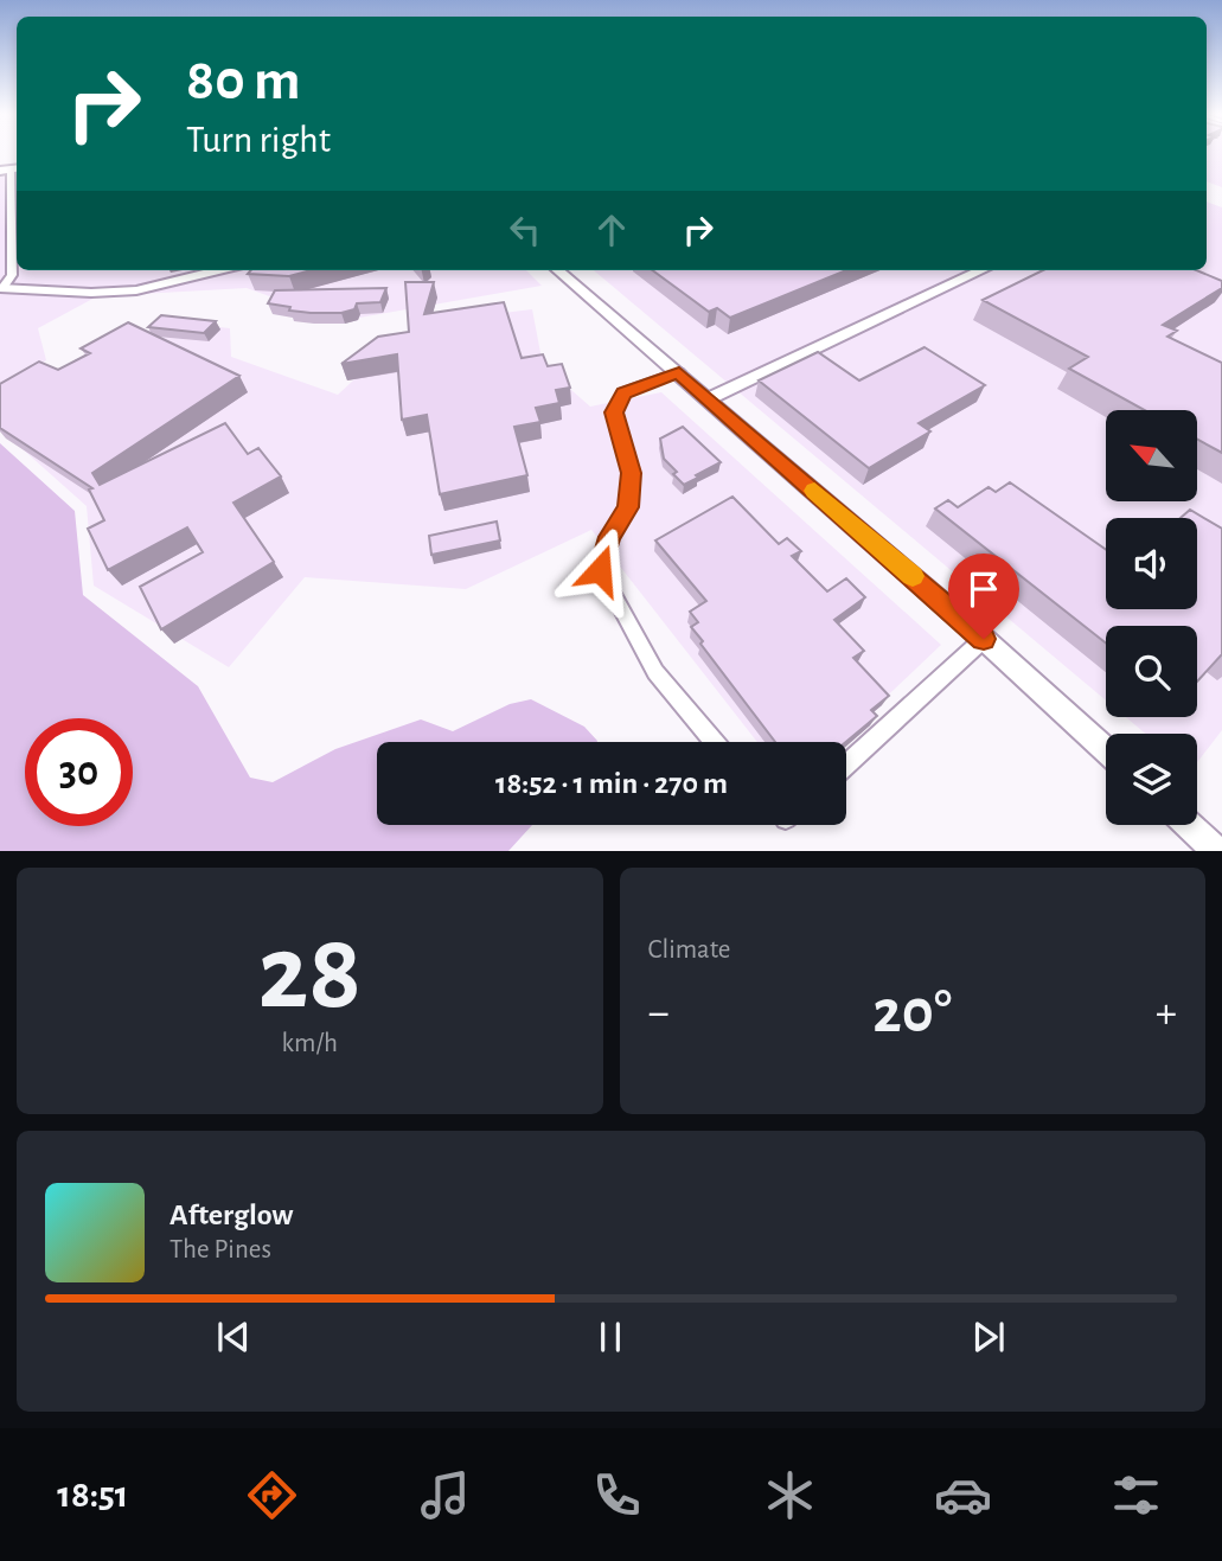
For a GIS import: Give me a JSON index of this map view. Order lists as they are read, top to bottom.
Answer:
{
  "north": "top left",
  "page": {
    "turn": ["80 m", "Turn right"],
    "limit": "30",
    "trip": "18:52 · 1 min · 270 m",
    "tile": [
      ["28", "km/h"],
      "Climate"
    ],
    "heat": ["−", "20°", "+"],
    "song": ["Afterglow", "The Pines"],
    "tabs": "18:51"
  }
}
